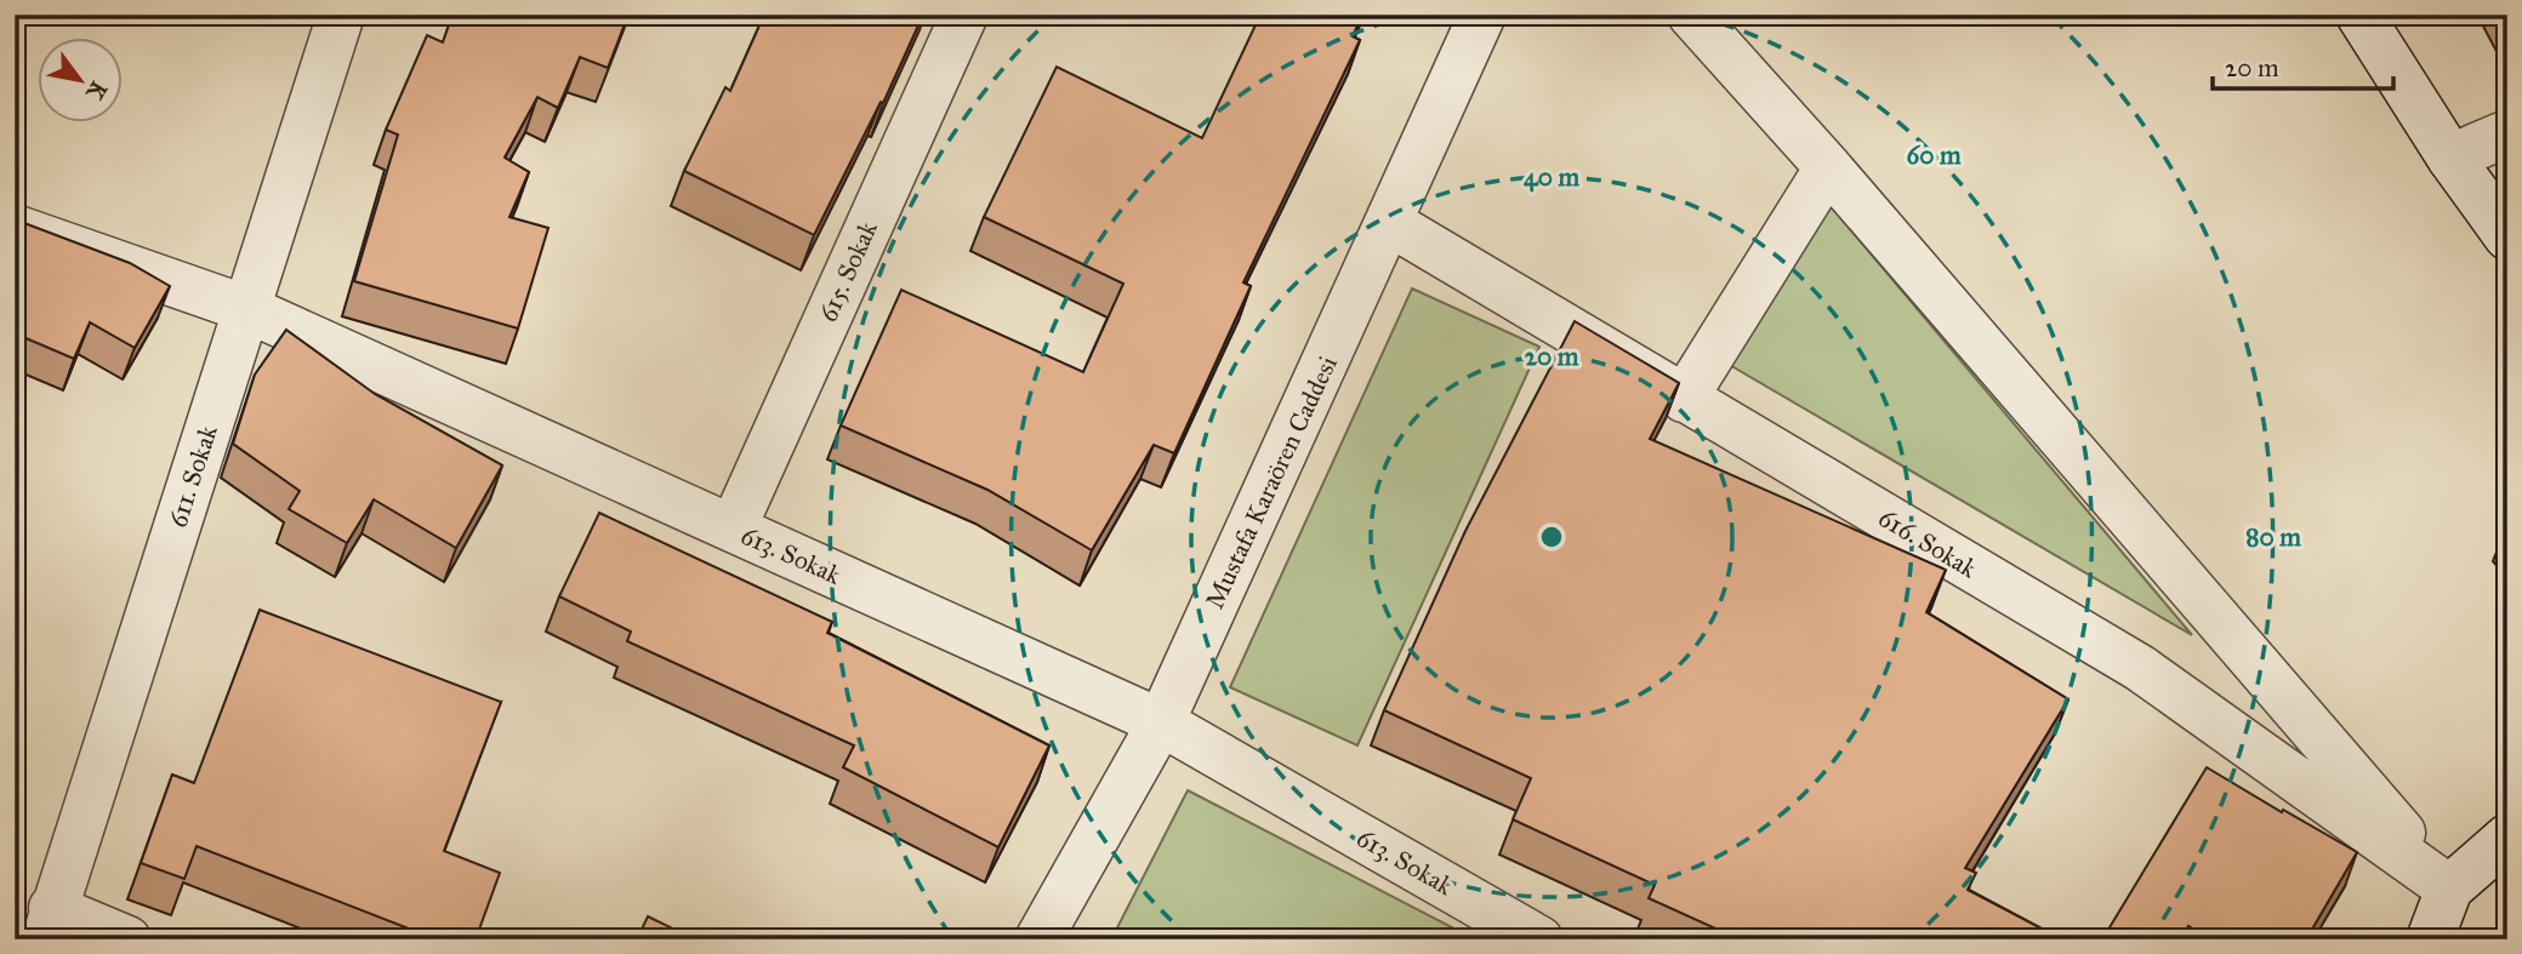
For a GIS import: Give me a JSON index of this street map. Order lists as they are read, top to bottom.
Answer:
{
  "streets": {
    "street": [
      "615. Sokak",
      "611. Sokak",
      "Mustafa Karaören Caddesi",
      "616. Sokak",
      "613. Sokak"
    ]
  },
  "crossings": [
    ["615. Sokak", "613. Sokak"],
    ["611. Sokak", "613. Sokak"],
    ["Mustafa Karaören Caddesi", "616. Sokak"],
    ["Mustafa Karaören Caddesi", "613. Sokak"]
  ],
  "scale_bar": "20 m",
  "north": "bottom right",
  "rings": [
    "60 m",
    "40 m",
    "20 m",
    "80 m"
  ]
}
